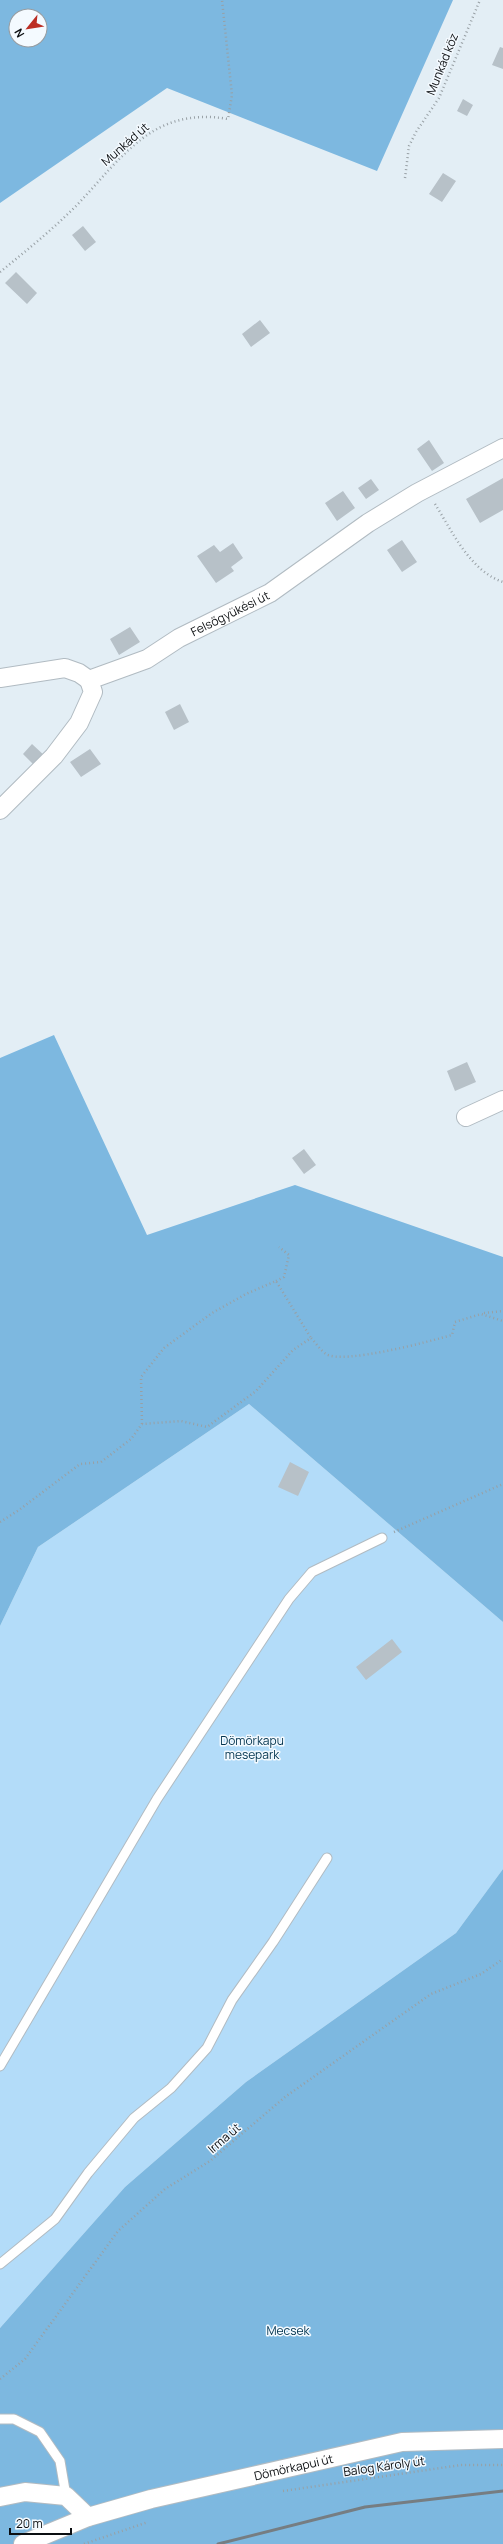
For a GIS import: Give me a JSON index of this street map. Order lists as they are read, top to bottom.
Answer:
{
  "streets": {
    "street": ["Felsőgyükési út", "Dömörkapui út"],
    "path": [
      "Munkád köz",
      "Munkád út",
      "Irma út",
      "Balog Károly út"
    ]
  },
  "parks": ["Dömörkapu mesepark", "Mecsek"],
  "scale_bar": "20 m",
  "north": "bottom left"
}
